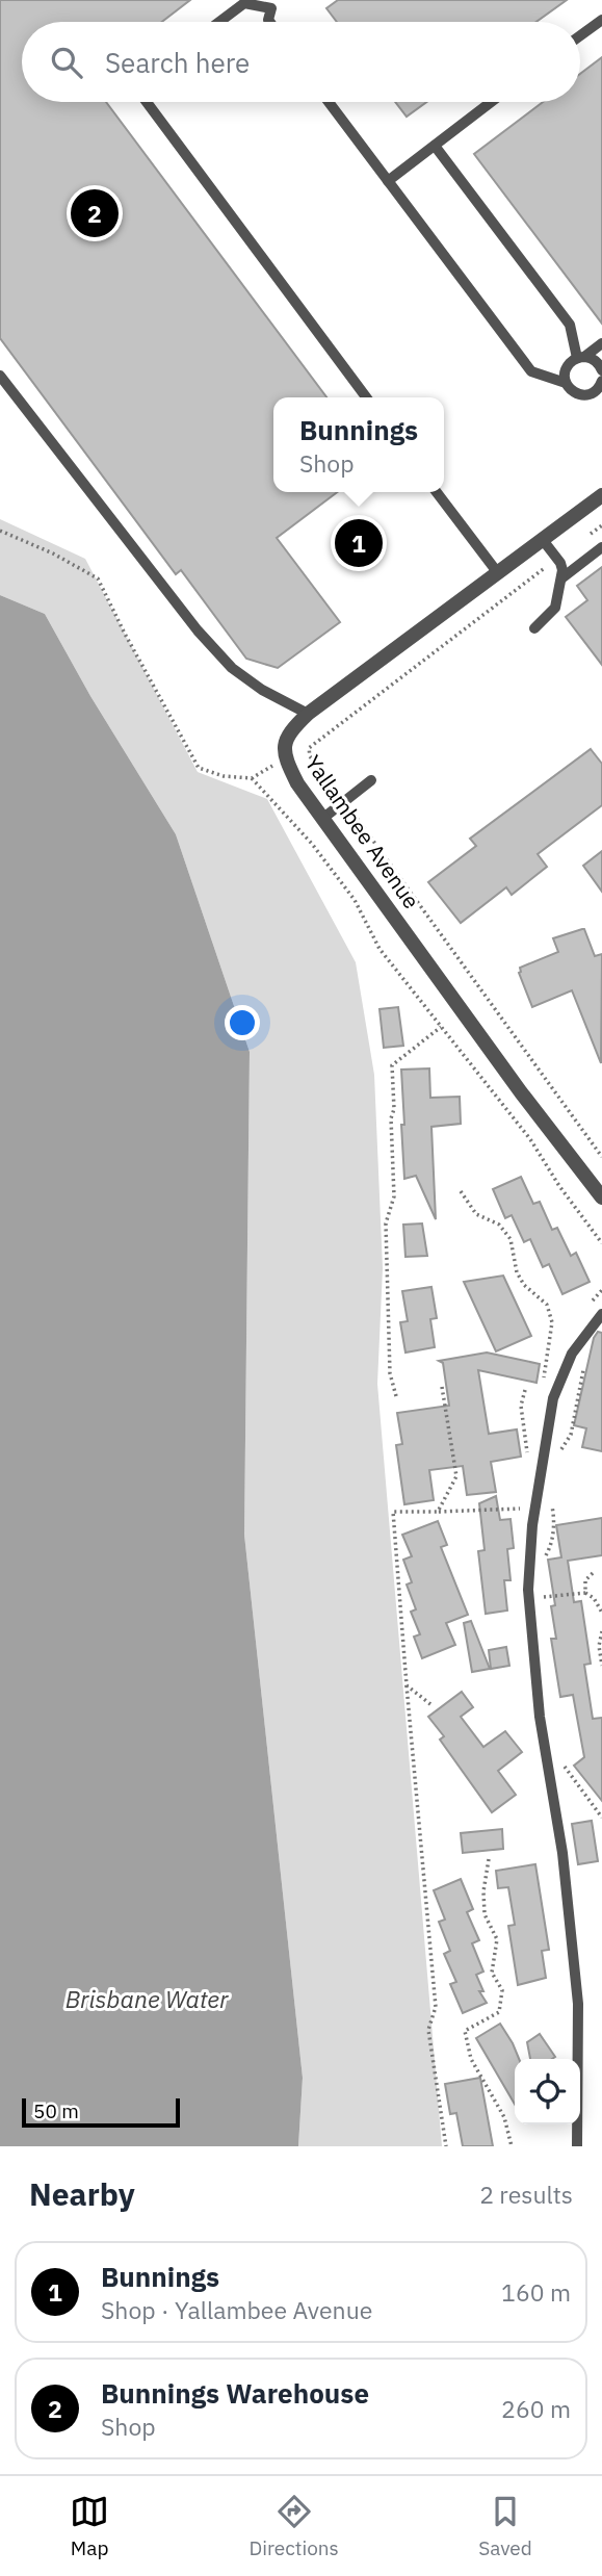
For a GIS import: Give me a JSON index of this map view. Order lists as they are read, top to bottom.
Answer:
{
  "streets": {
    "street": ["Yallambee Avenue"]
  },
  "water": ["Brisbane Water"],
  "scale_bar": "50 m",
  "page": {
    "search": "Search here",
    "pins": ["2", "1"],
    "popup": ["Bunnings", "Shop"],
    "scale": "50 m",
    "heading": ["Nearby", "2 results"],
    "list": [
      {
        "mark": "1",
        "name": "Bunnings",
        "note": "Shop · Yallambee Avenue",
        "value": "160 m"
      },
      {
        "mark": "2",
        "name": "Bunnings Warehouse",
        "note": "Shop",
        "value": "260 m"
      }
    ],
    "nav": ["Map", "Directions", "Saved"]
  }
}
